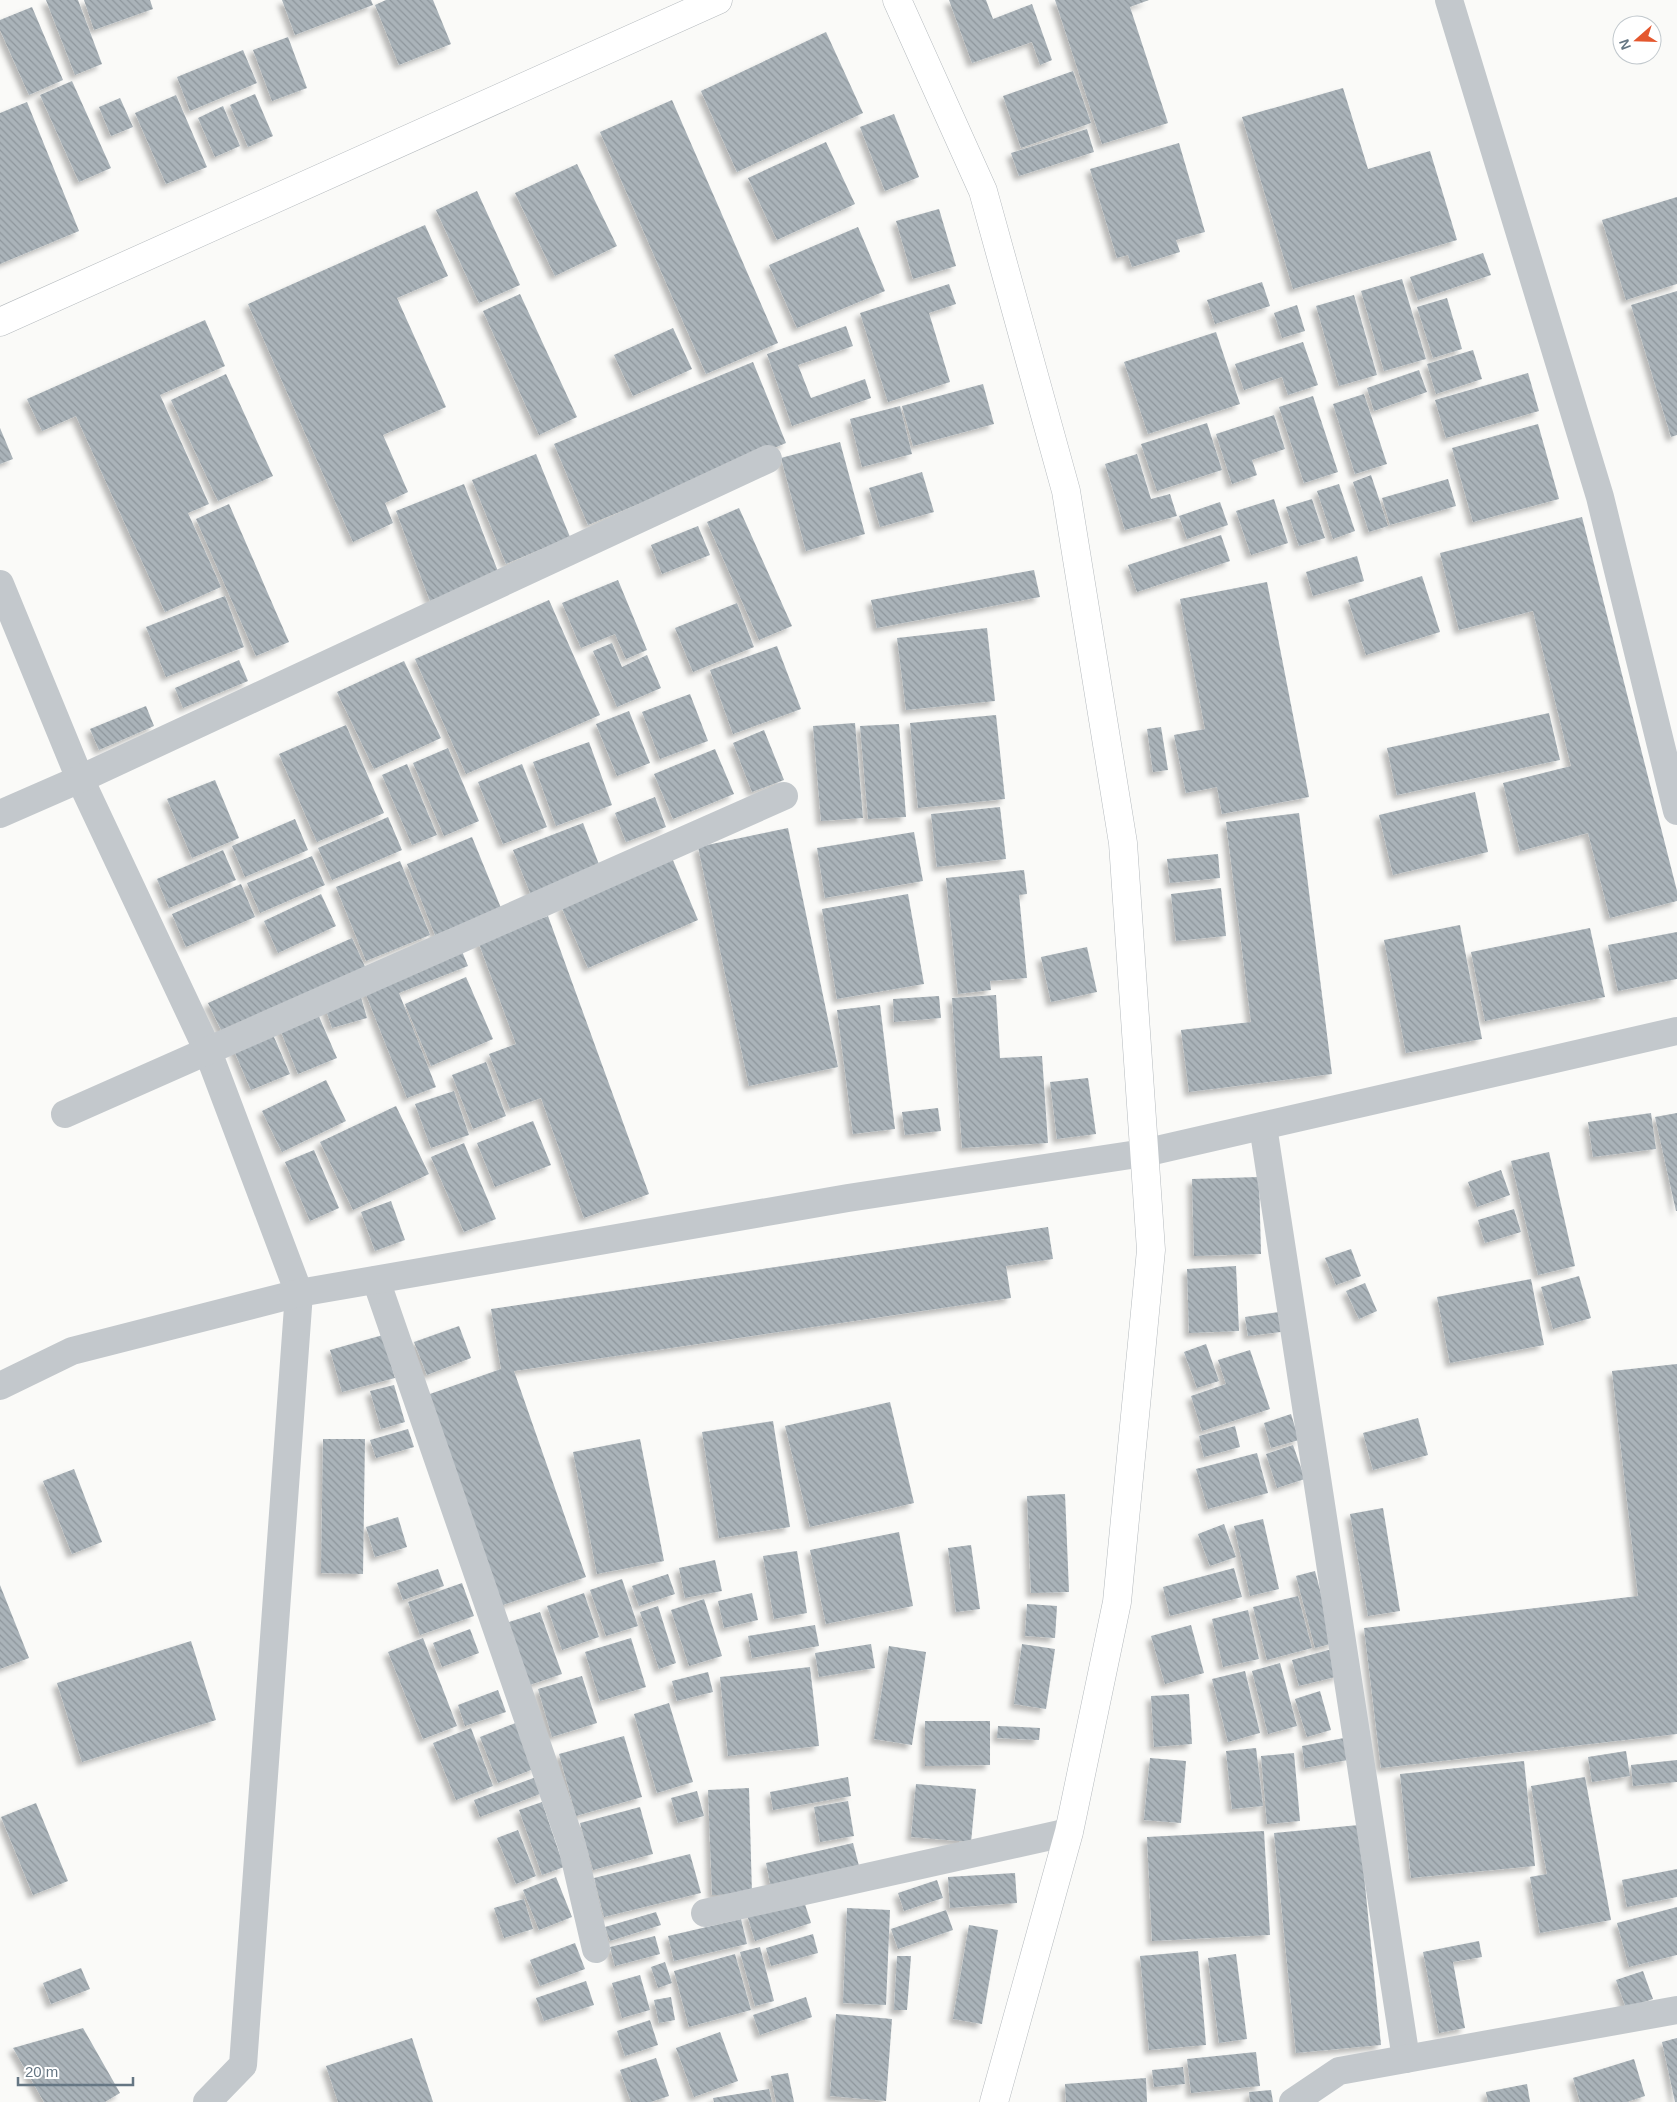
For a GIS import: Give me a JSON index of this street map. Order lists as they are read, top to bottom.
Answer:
{
  "scale_bar": "20 m",
  "north": "left"
}
